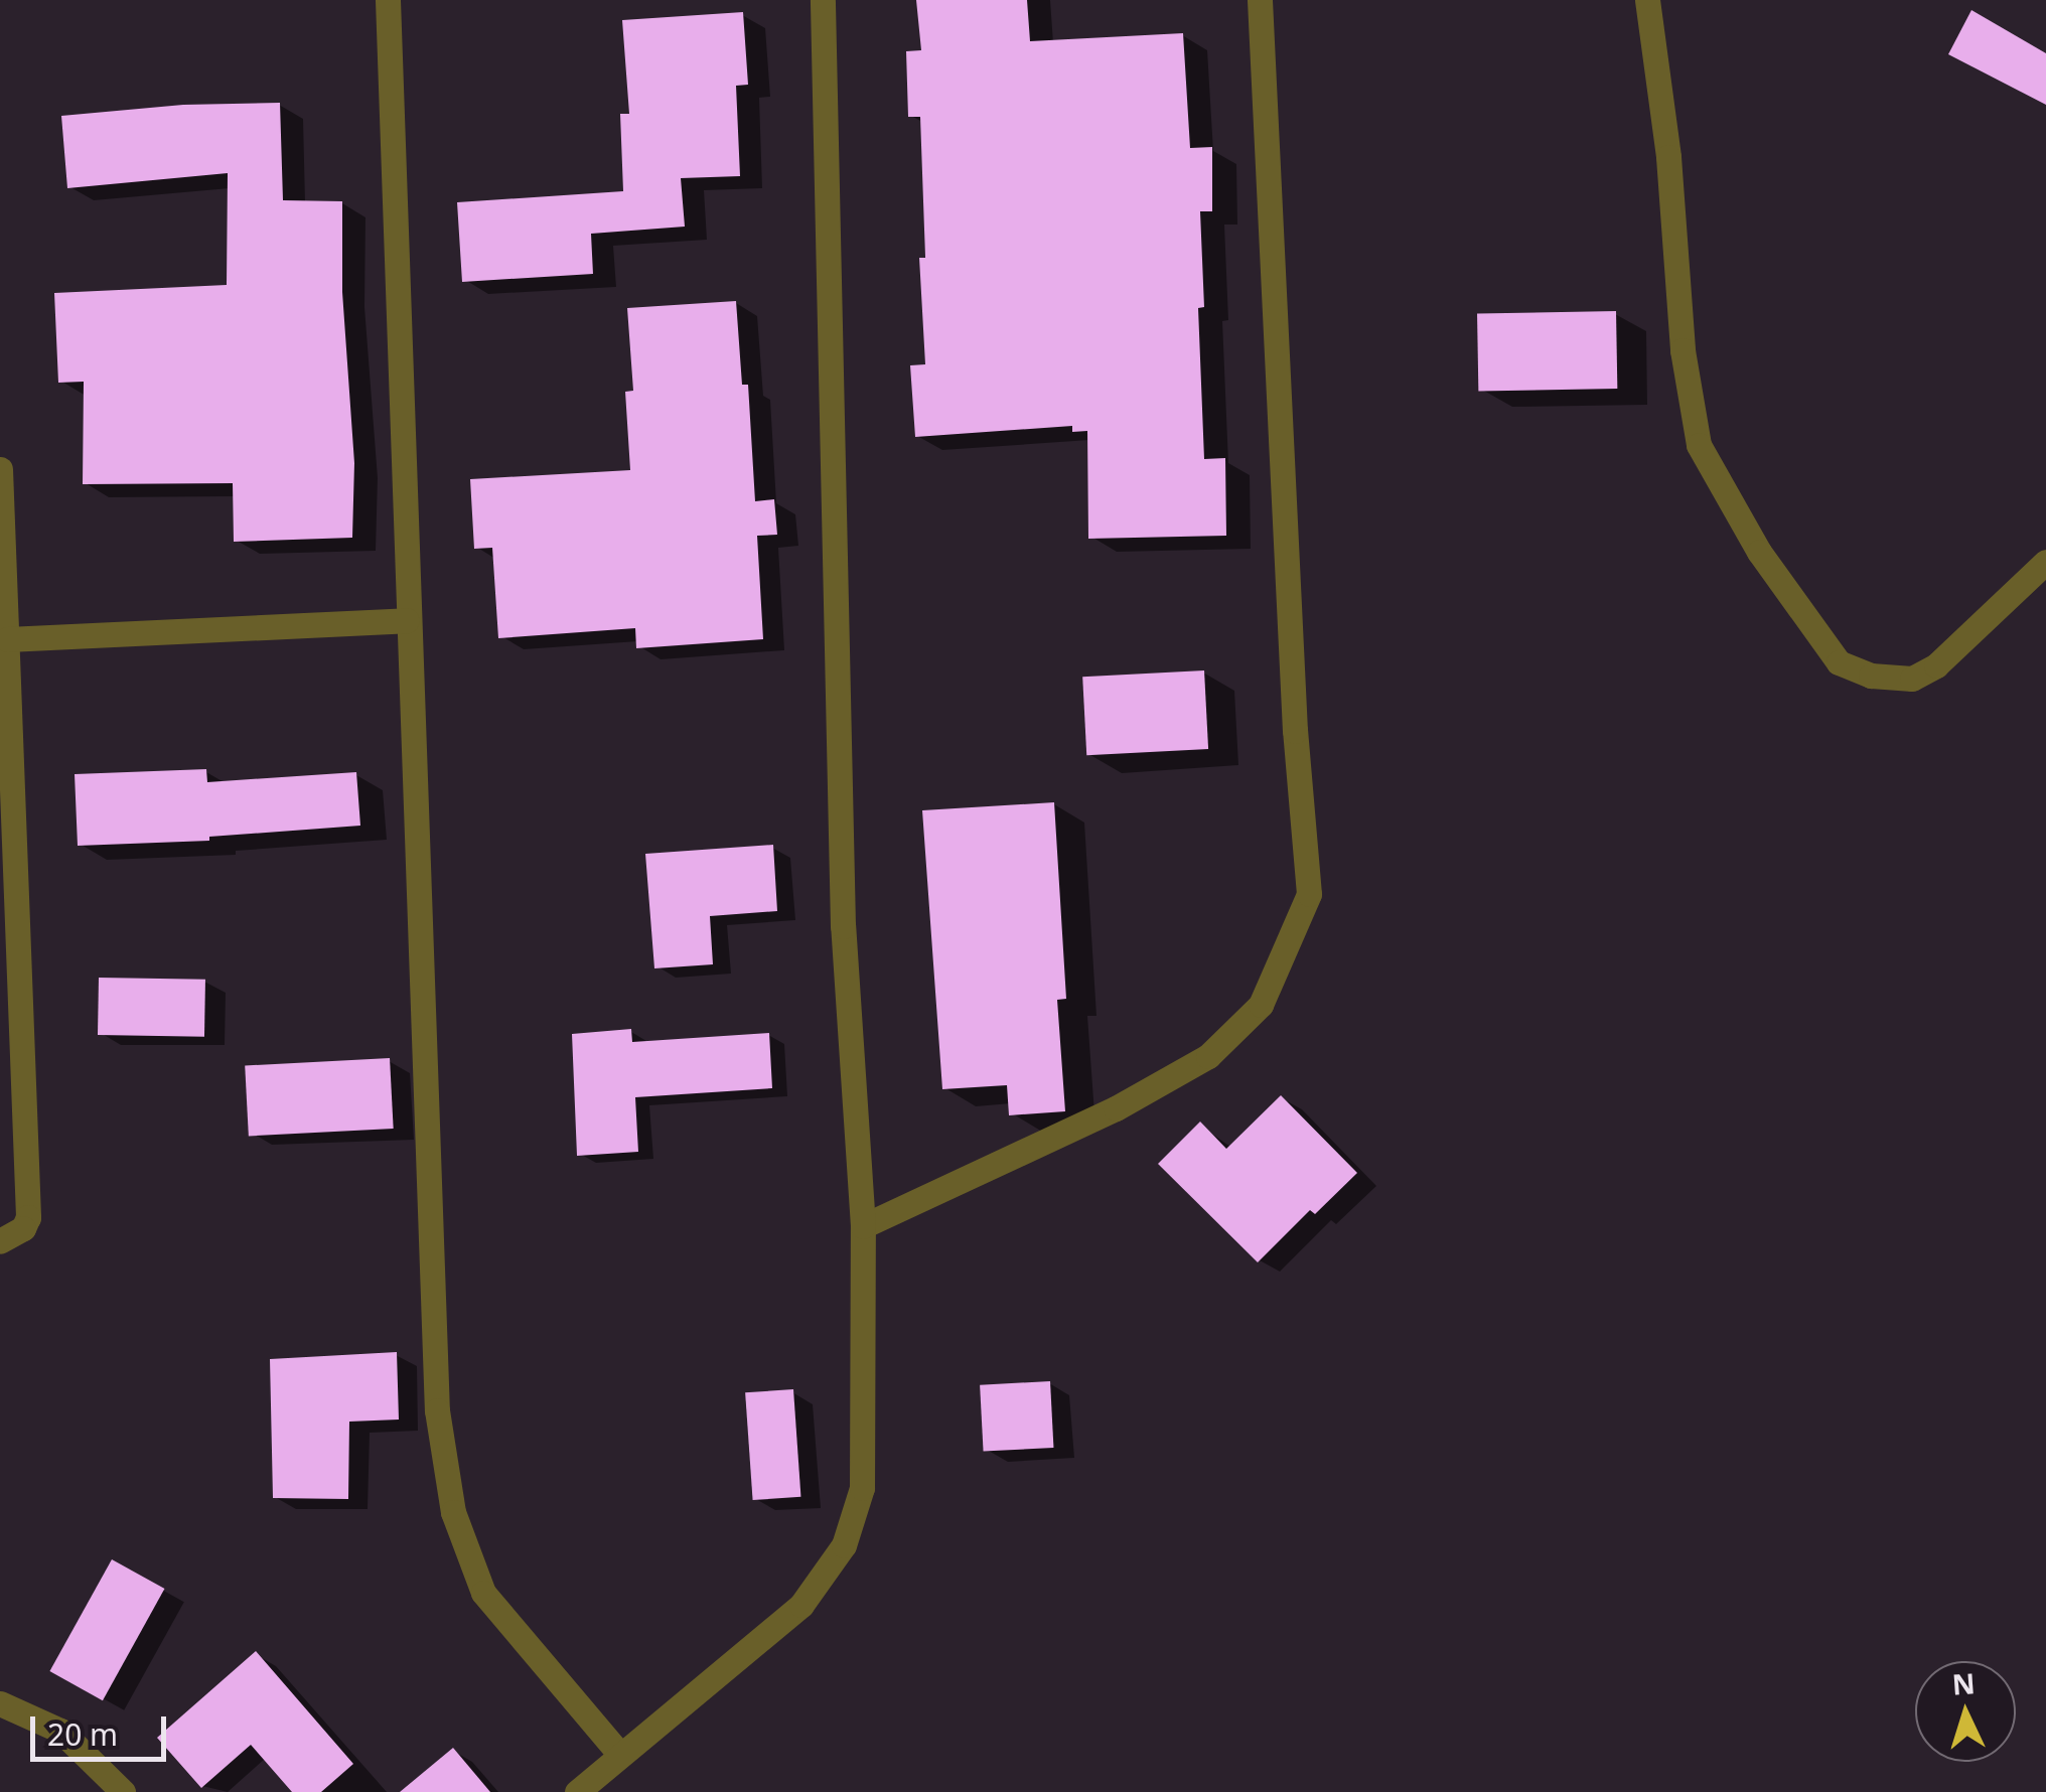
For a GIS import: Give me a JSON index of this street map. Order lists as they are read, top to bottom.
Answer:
{
  "scale_bar": "20 m",
  "north": "top"
}
